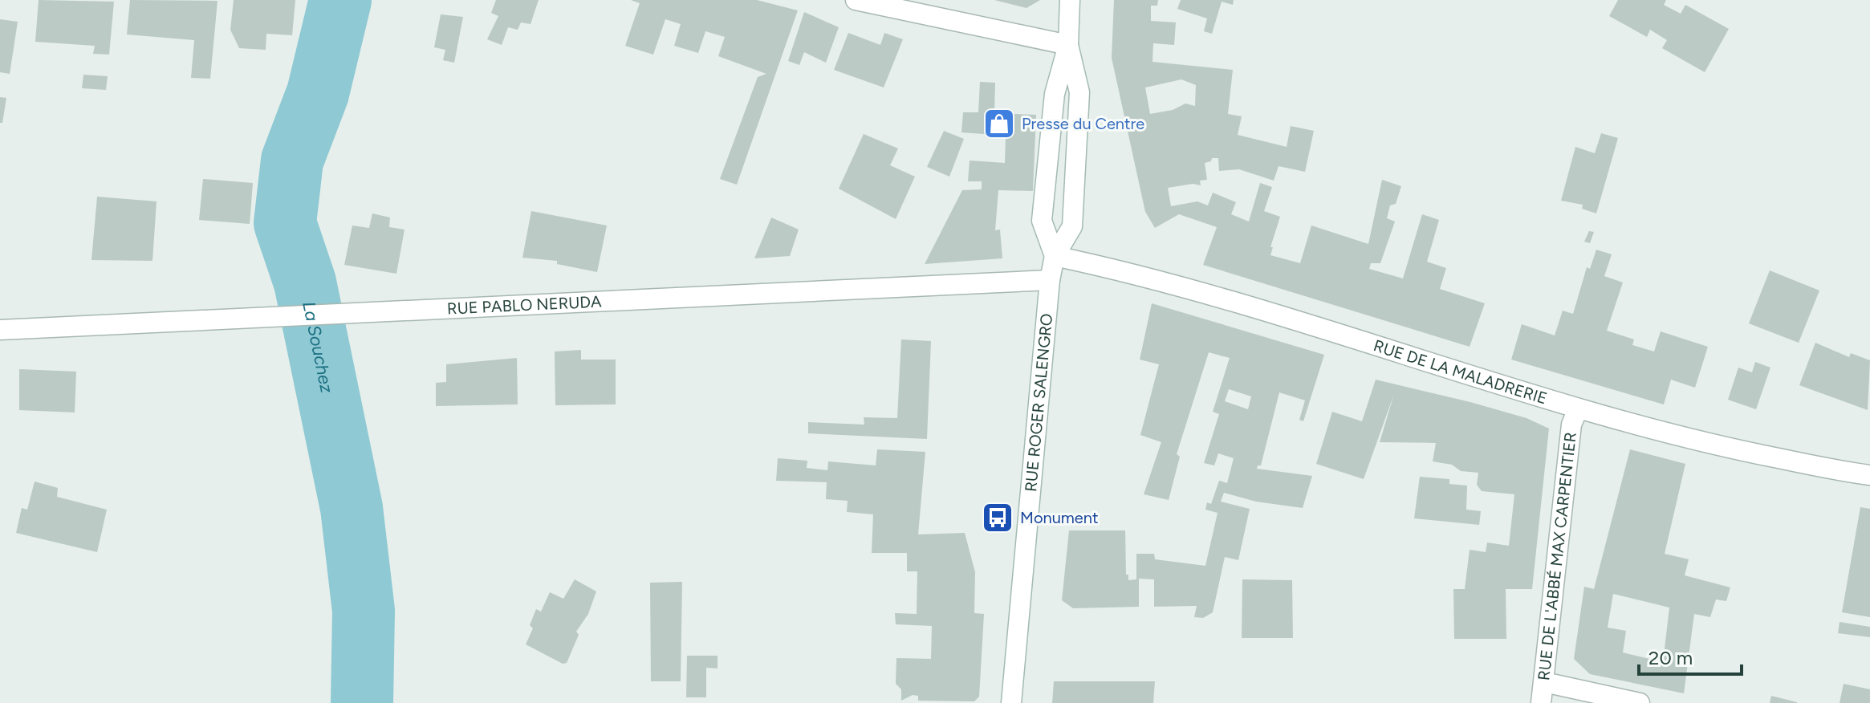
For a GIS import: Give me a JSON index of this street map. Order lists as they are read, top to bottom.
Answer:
{
  "streets": {
    "street": [
      "RUE PABLO NERUDA",
      "RUE DE LA MALADRERIE",
      "RUE ROGER SALENGRO",
      "RUE DE L'ABBÉ MAX CARPENTIER"
    ]
  },
  "crossings": [
    ["RUE PABLO NERUDA", "RUE ROGER SALENGRO"],
    ["RUE DE LA MALADRERIE", "RUE ROGER SALENGRO"],
    ["RUE DE LA MALADRERIE", "RUE DE L'ABBÉ MAX CARPENTIER"]
  ],
  "water": ["La Souchez"],
  "places": {
    "shop": ["Presse du Centre"],
    "bus stop": ["Monument"]
  },
  "scale_bar": "20 m"
}
